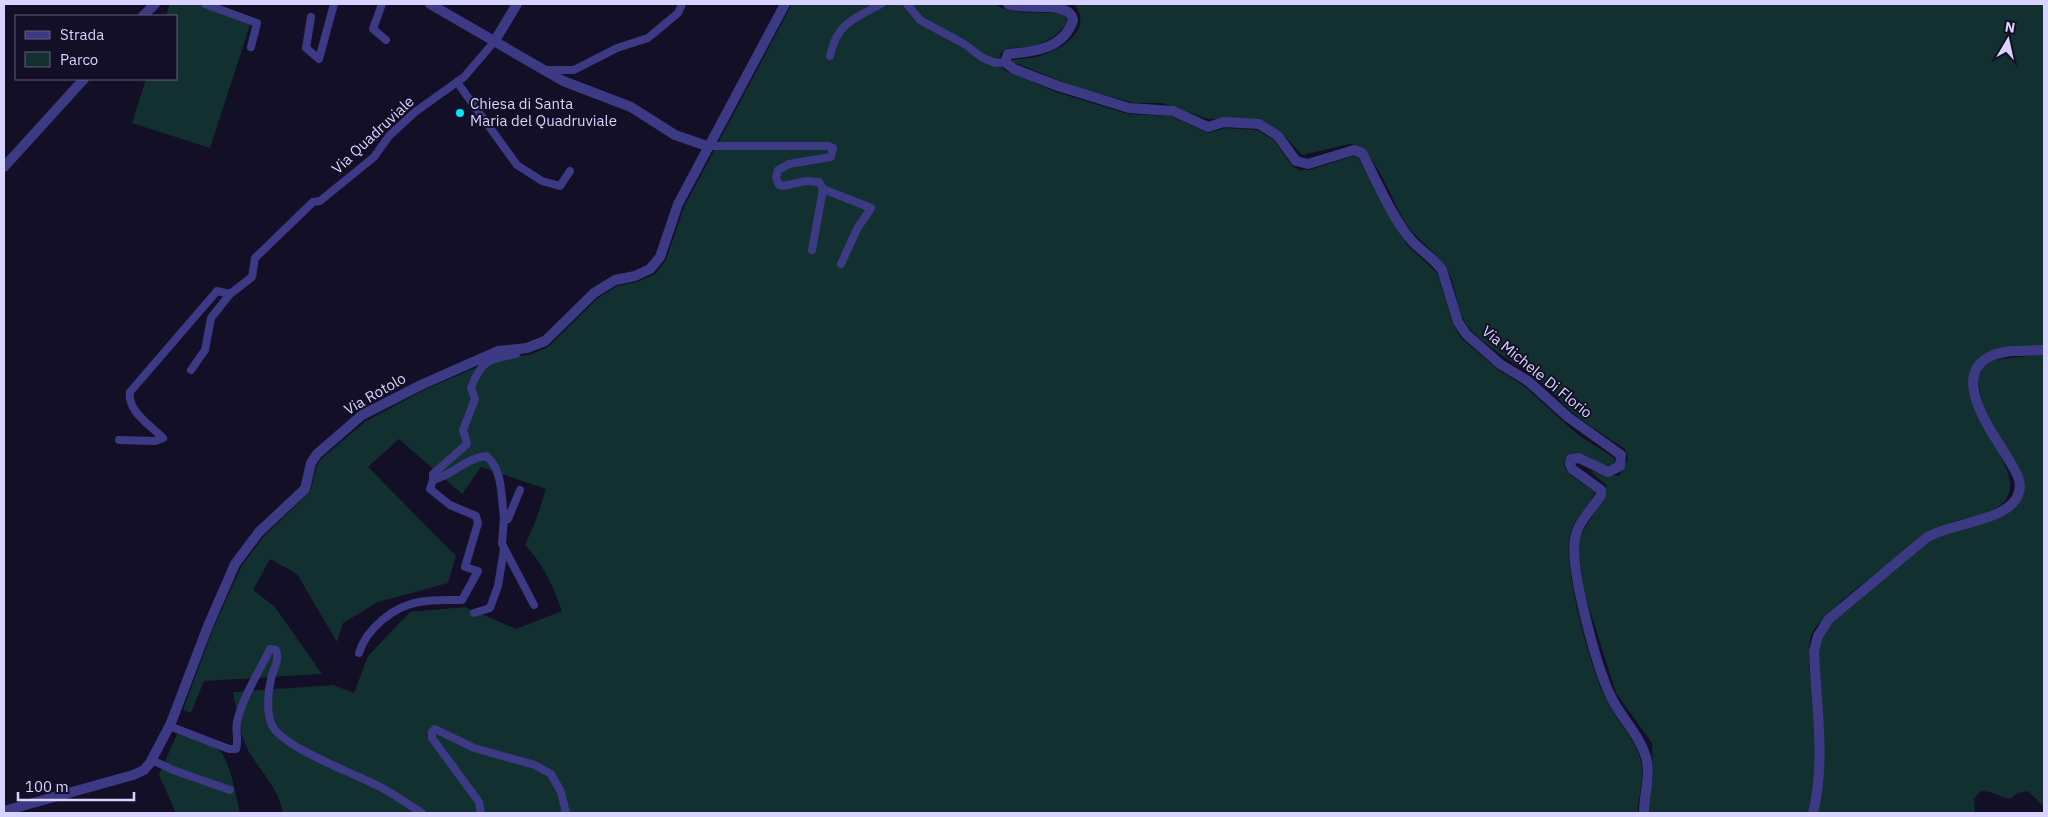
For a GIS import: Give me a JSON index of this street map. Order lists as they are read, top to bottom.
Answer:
{
  "streets": {
    "street": ["Via Quadruviale", "Via Michele Di Florio", "Via Rotolo"]
  },
  "places": ["Chiesa di Santa Maria del Quadruviale"],
  "legend": ["Strada", "Parco"],
  "scale_bar": "100 m",
  "north": "top"
}
